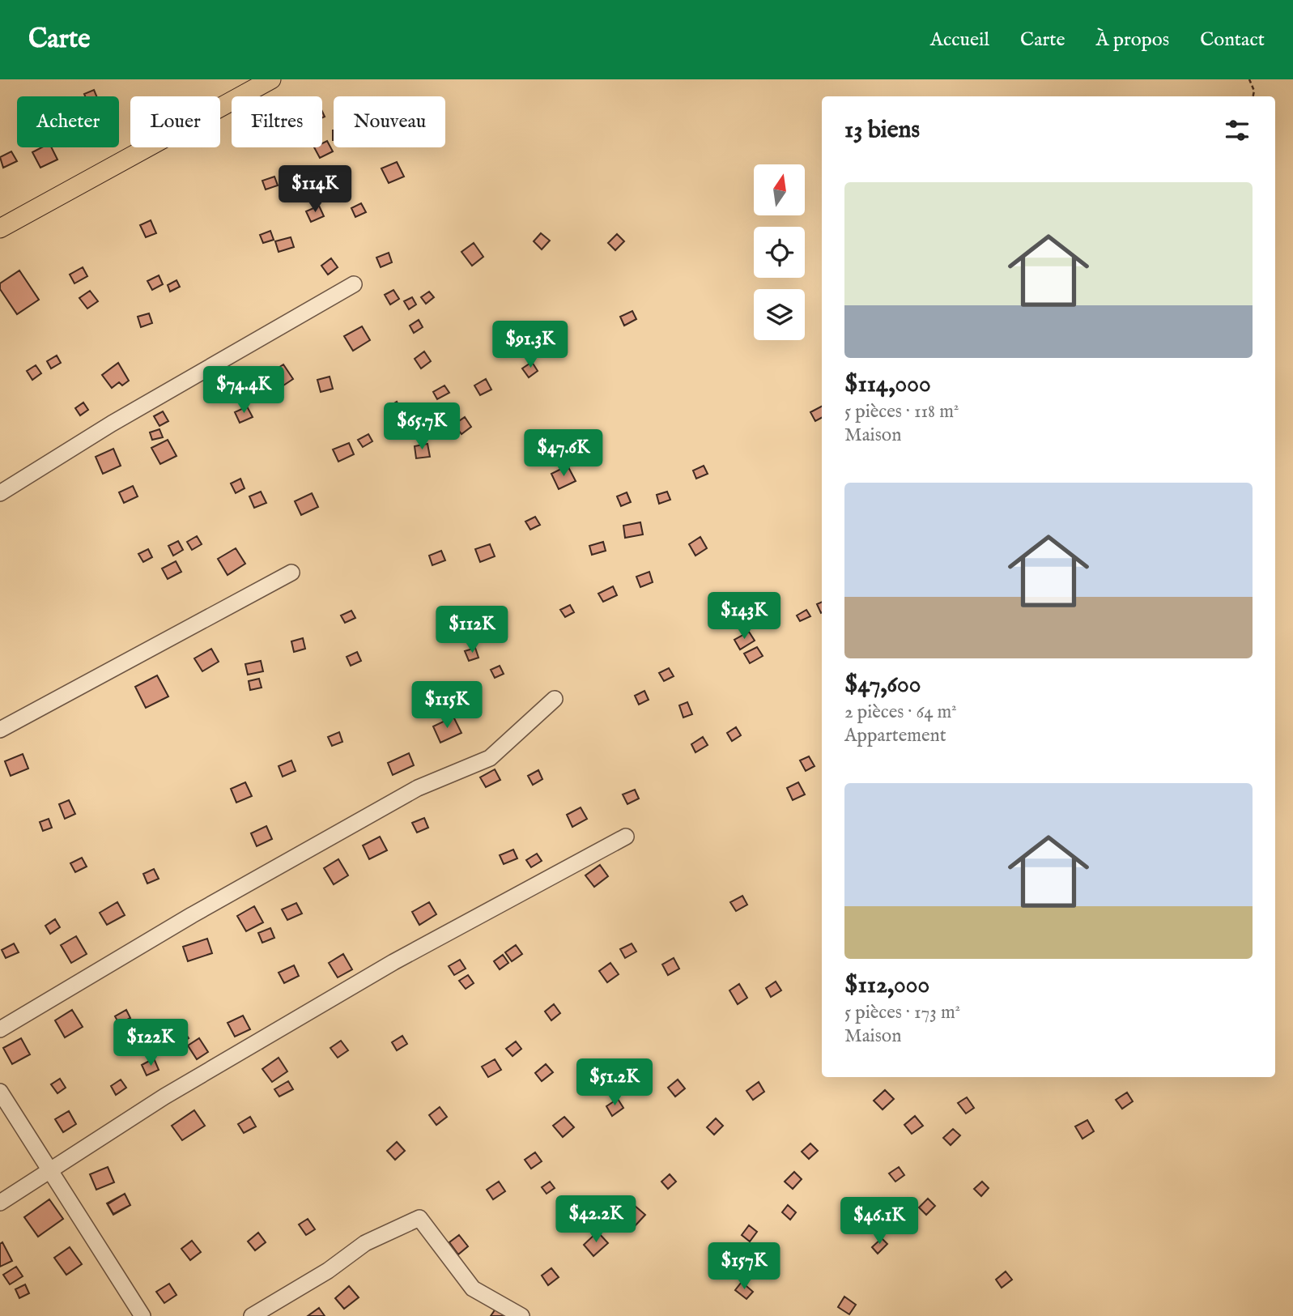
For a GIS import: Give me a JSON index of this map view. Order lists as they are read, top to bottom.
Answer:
{
  "north": "top",
  "page": {
    "header": "Carte",
    "nav": [
      "Accueil",
      "Carte",
      "À propos",
      "Contact"
    ],
    "chip": [
      "Acheter",
      "Louer",
      "Filtres",
      "Nouveau"
    ],
    "heading": "13 biens",
    "list": [
      {
        "name": "$114,000",
        "note": "5 pièces · 118 m² · Maison"
      },
      {
        "name": "$47,600",
        "note": "2 pièces · 64 m² · Appartement"
      },
      {
        "name": "$112,000",
        "note": "5 pièces · 173 m² · Maison"
      }
    ],
    "price": [
      "$114K",
      "$91.3K",
      "$74.4K",
      "$65.7K",
      "$47.6K",
      "$143K",
      "$112K",
      "$115K",
      "$122K",
      "$51.2K",
      "$42.2K",
      "$46.1K",
      "$157K"
    ]
  }
}
